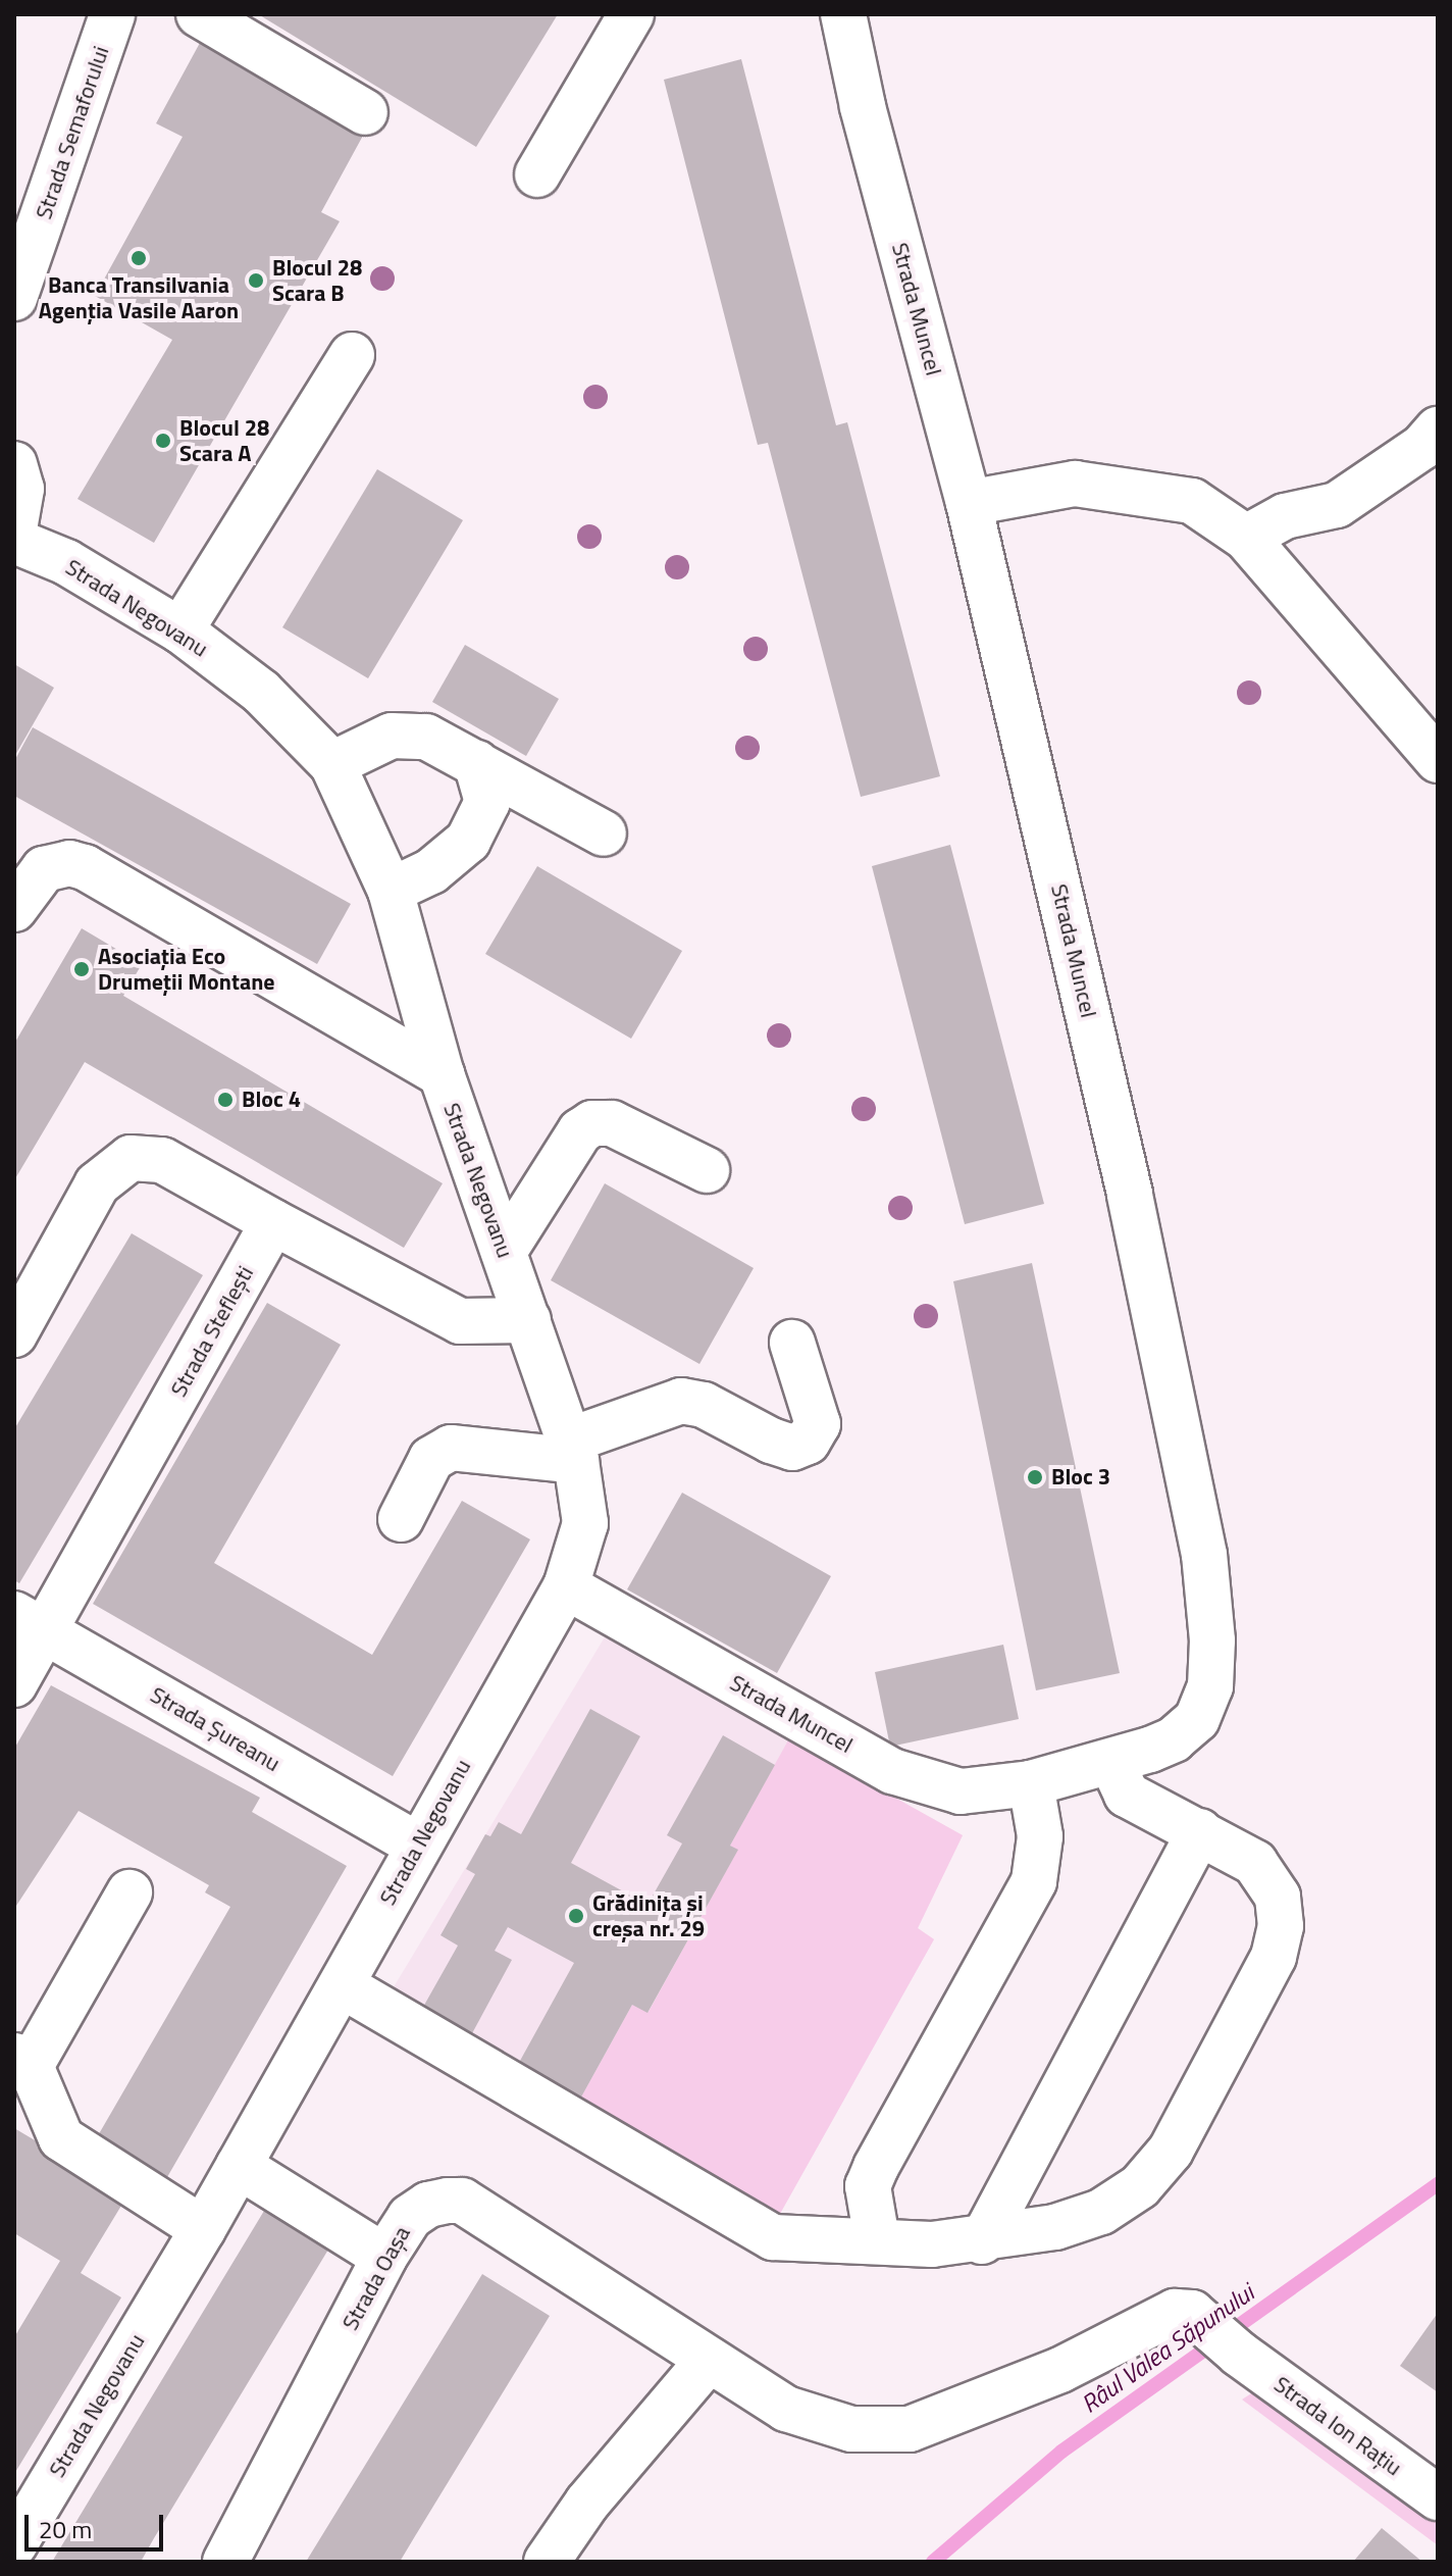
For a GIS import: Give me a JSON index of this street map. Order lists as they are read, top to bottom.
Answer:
{
  "streets": {
    "street": [
      "Strada Semaforului",
      "Strada Muncel",
      "Strada Negovanu",
      "Strada Steflești",
      "Strada Șureanu",
      "Strada Oașa",
      "Strada Ion Rațiu"
    ]
  },
  "crossings": [
    ["Strada Muncel", "Strada Negovanu"],
    ["Strada Negovanu", "Strada Șureanu"],
    ["Strada Steflești", "Strada Șureanu"],
    ["Strada Oașa", "Strada Ion Rațiu"]
  ],
  "water": ["Râul Valea Săpunului"],
  "places": [
    "Banca Transilvania Agenția Vasile Aaron",
    "Blocul 28 Scara B",
    "Blocul 28 Scara A",
    "Asociația Eco Drumeții Montane",
    "Bloc 4",
    "Bloc 3",
    "Grădinița și creșa nr. 29"
  ],
  "scale_bar": "20 m"
}
